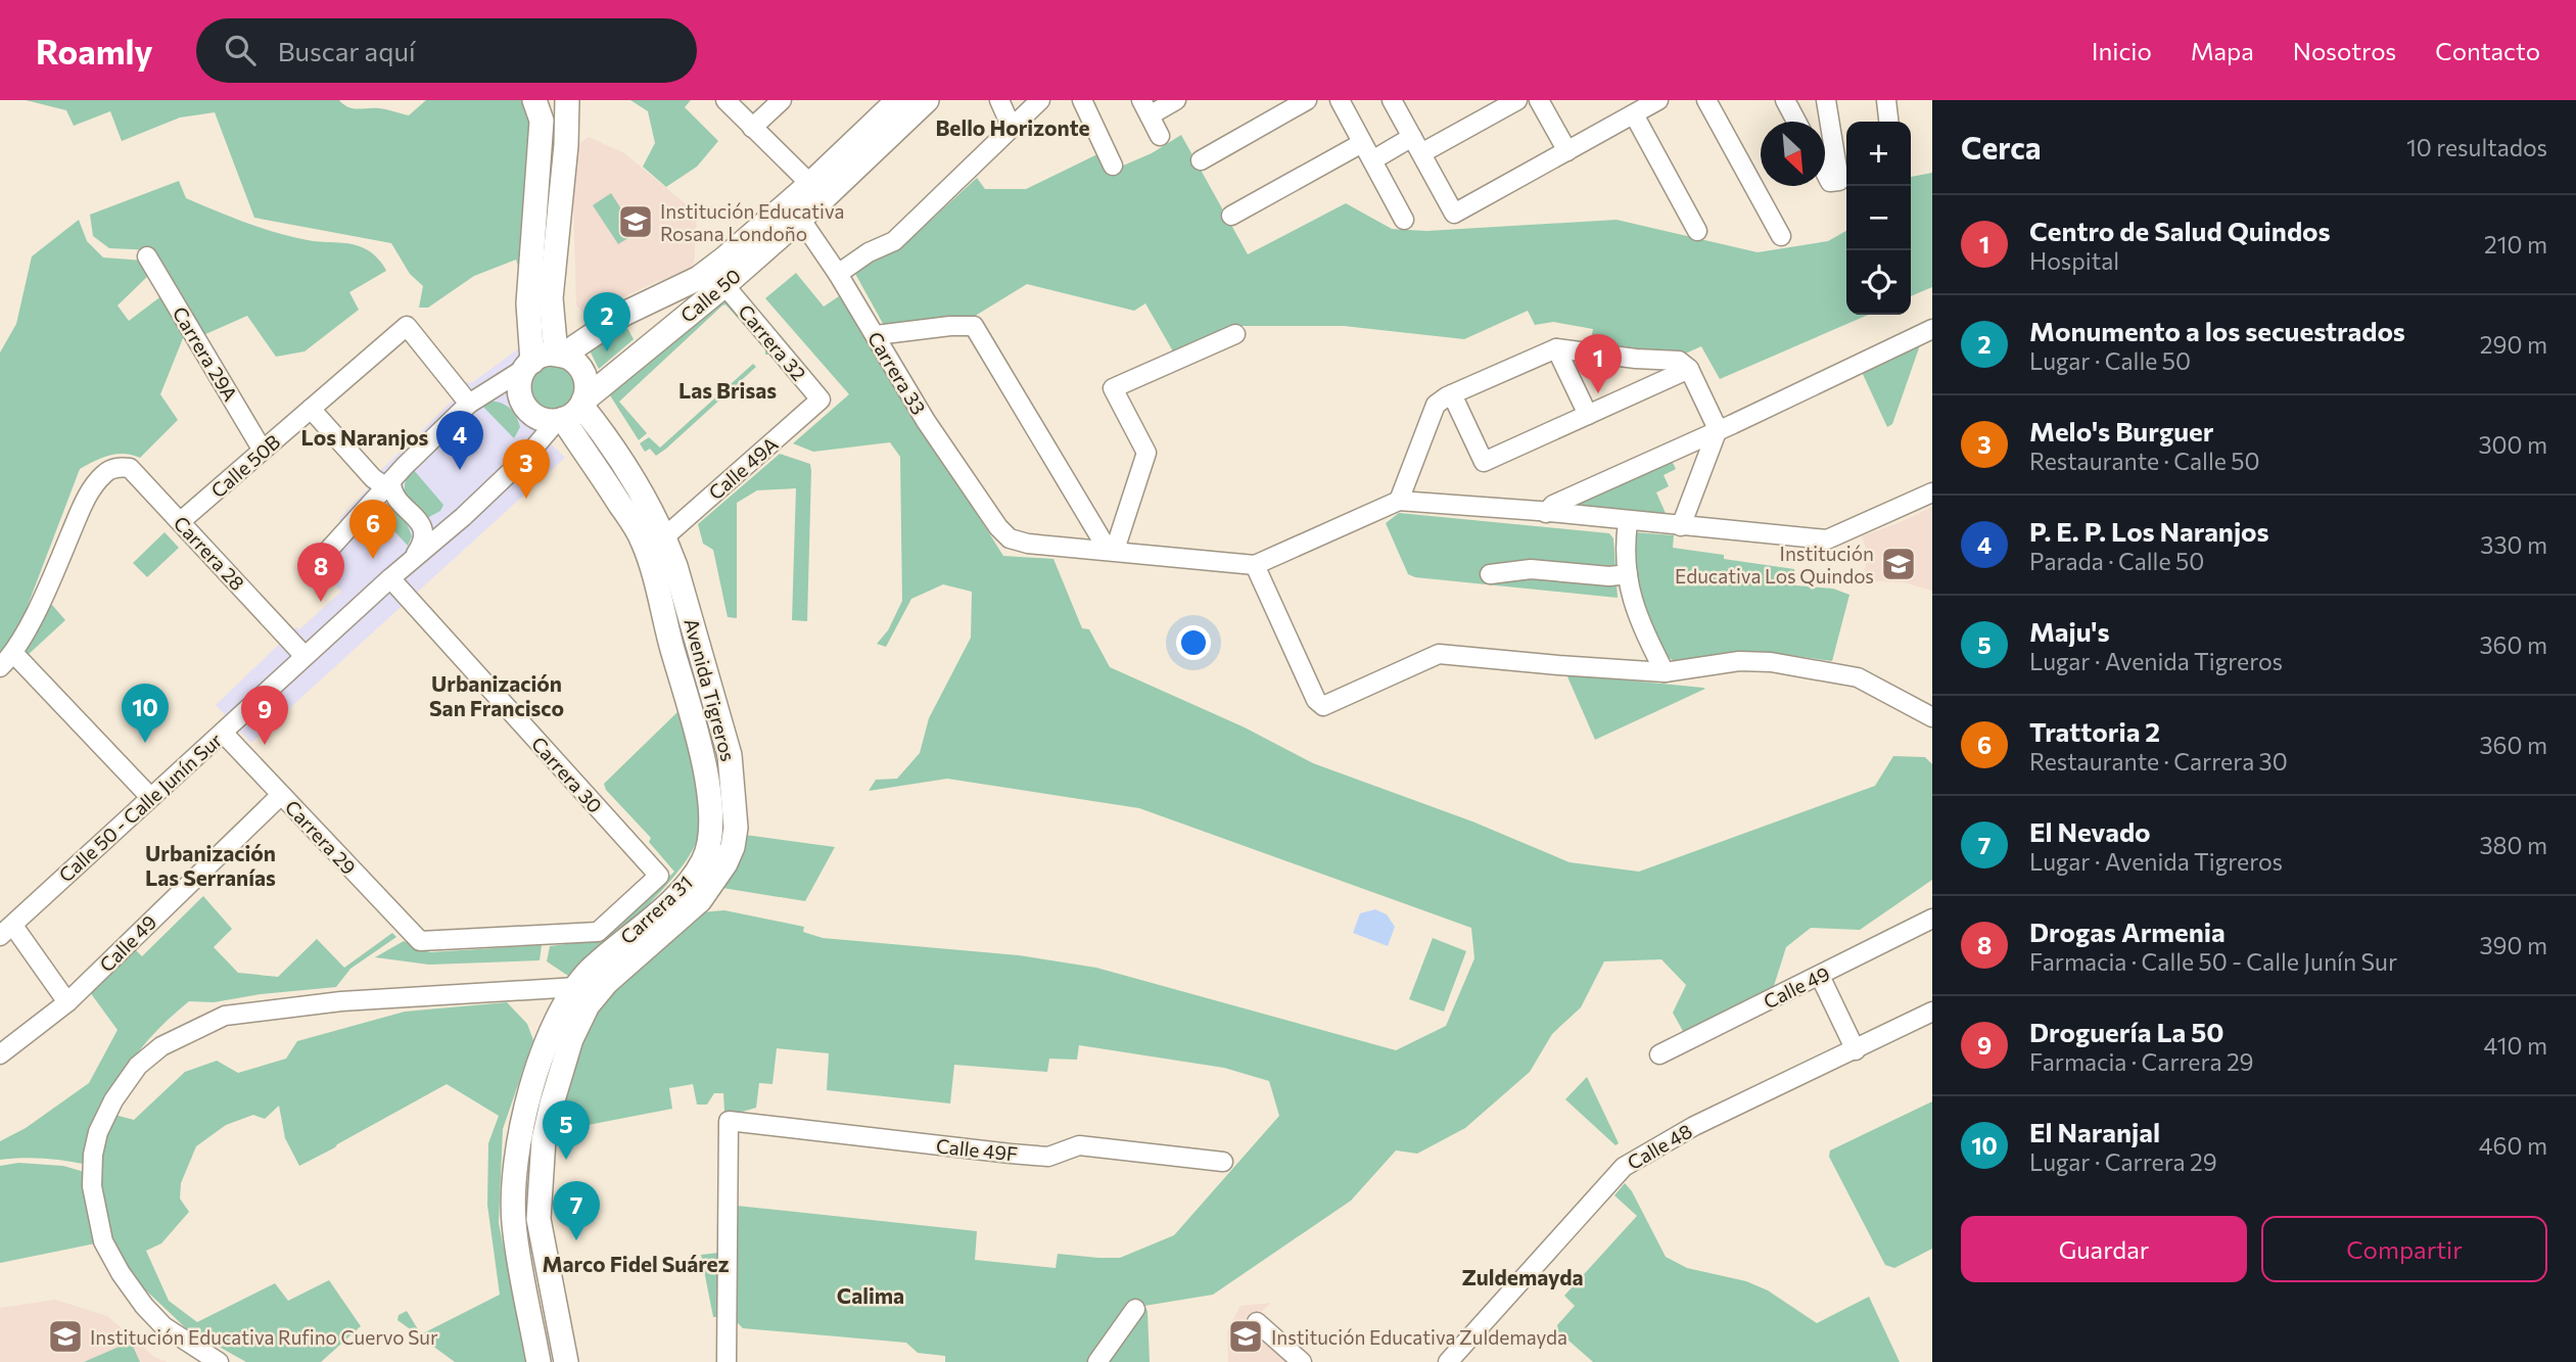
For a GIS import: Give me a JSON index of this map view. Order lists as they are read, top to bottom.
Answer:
{
  "streets": {
    "main road": ["Calle 50", "Avenida Tigreros", "Carrera 31"],
    "street": [
      "Carrera 32",
      "Carrera 29A",
      "Carrera 33",
      "Calle 50B",
      "Calle 49A",
      "Carrera 28",
      "Carrera 30",
      "Calle 50 - Calle Junín Sur",
      "Carrera 29",
      "Calle 49",
      "Calle 48",
      "Calle 49F"
    ]
  },
  "crossings": [
    ["Calle 50", "Carrera 32"],
    ["Calle 50", "Carrera 33"],
    ["Calle 50", "Avenida Tigreros"],
    ["Calle 50", "Calle 50 - Calle Junín Sur"],
    ["Calle 50", "Carrera 31"],
    ["Carrera 32", "Calle 49A"],
    ["Carrera 29A", "Calle 50B"],
    ["Calle 50B", "Carrera 28"],
    ["Calle 49A", "Avenida Tigreros"],
    ["Carrera 28", "Calle 50 - Calle Junín Sur"],
    ["Avenida Tigreros", "Carrera 31"],
    ["Carrera 30", "Calle 50 - Calle Junín Sur"],
    ["Carrera 30", "Carrera 29"],
    ["Calle 50 - Calle Junín Sur", "Carrera 29"],
    ["Carrera 29", "Calle 49"]
  ],
  "districts": [
    "Bello Horizonte",
    "Las Brisas",
    "Los Naranjos",
    "Urbanización San Francisco",
    "Urbanización Las Serranías",
    "Marco Fidel Suárez",
    "Zuldemayda",
    "Calima"
  ],
  "places": {
    "school or university": [
      "Institución Educativa Rosana Londoño",
      "Institución Educativa Los Quindos",
      "Institución Educativa Rufino Cuervo Sur",
      "Institución Educativa Zuldemayda"
    ]
  },
  "north": "bottom right",
  "page": {
    "header": "Roamly",
    "search": "Buscar aquí",
    "nav": [
      "Inicio",
      "Mapa",
      "Nosotros",
      "Contacto"
    ],
    "heading": ["Cerca", "10 resultados"],
    "map_buttons": ["+", "−"],
    "list": [
      {
        "mark": "1",
        "name": "Centro de Salud Quindos",
        "note": "Hospital",
        "value": "210 m"
      },
      {
        "mark": "2",
        "name": "Monumento a los secuestrados",
        "note": "Lugar · Calle 50",
        "value": "290 m"
      },
      {
        "mark": "3",
        "name": "Melo's Burguer",
        "note": "Restaurante · Calle 50",
        "value": "300 m"
      },
      {
        "mark": "4",
        "name": "P. E. P. Los Naranjos",
        "note": "Parada · Calle 50",
        "value": "330 m"
      },
      {
        "mark": "5",
        "name": "Maju's",
        "note": "Lugar · Avenida Tigreros",
        "value": "360 m"
      },
      {
        "mark": "6",
        "name": "Trattoria 2",
        "note": "Restaurante · Carrera 30",
        "value": "360 m"
      },
      {
        "mark": "7",
        "name": "El Nevado",
        "note": "Lugar · Avenida Tigreros",
        "value": "380 m"
      },
      {
        "mark": "8",
        "name": "Drogas Armenia",
        "note": "Farmacia · Calle 50 - Calle Junín Sur",
        "value": "390 m"
      },
      {
        "mark": "9",
        "name": "Droguería La 50",
        "note": "Farmacia · Carrera 29",
        "value": "410 m"
      },
      {
        "mark": "10",
        "name": "El Naranjal",
        "note": "Lugar · Carrera 29",
        "value": "460 m"
      }
    ],
    "pins": [
      "2",
      "1",
      "4",
      "3",
      "6",
      "8",
      "10",
      "9",
      "5",
      "7"
    ],
    "buttons": ["Guardar", "Compartir"]
  }
}
